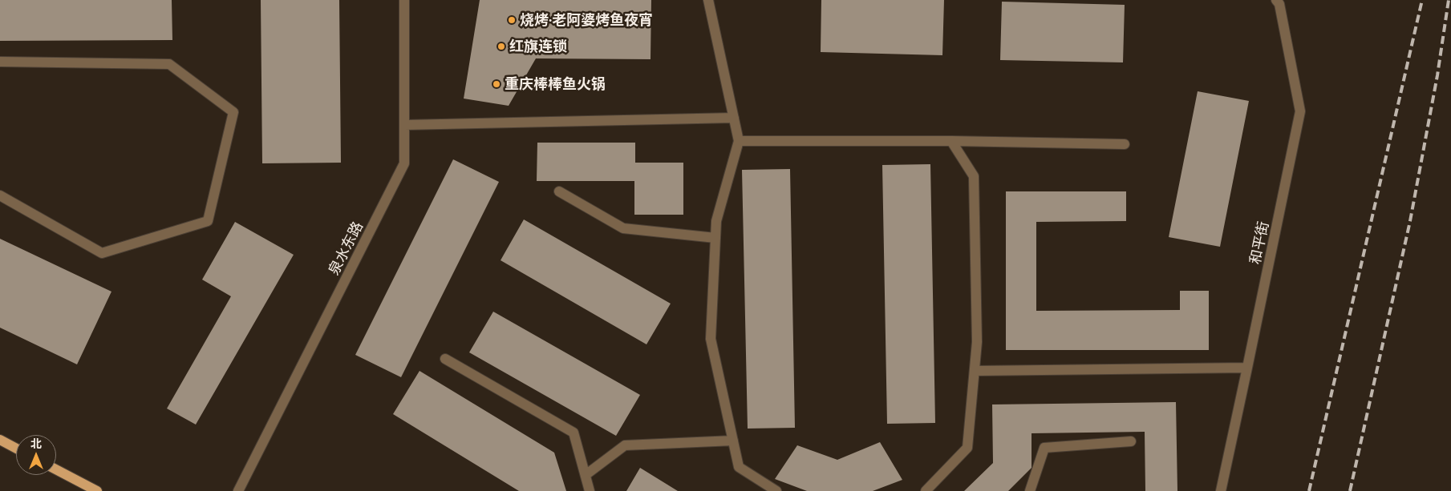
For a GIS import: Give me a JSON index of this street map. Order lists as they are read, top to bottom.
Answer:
{
  "streets": {
    "street": ["和平街", "泉水东路"]
  },
  "places": ["烧烤·老阿婆烤鱼夜宵", "红旗连锁", "重庆棒棒鱼火锅"],
  "north": "top"
}
